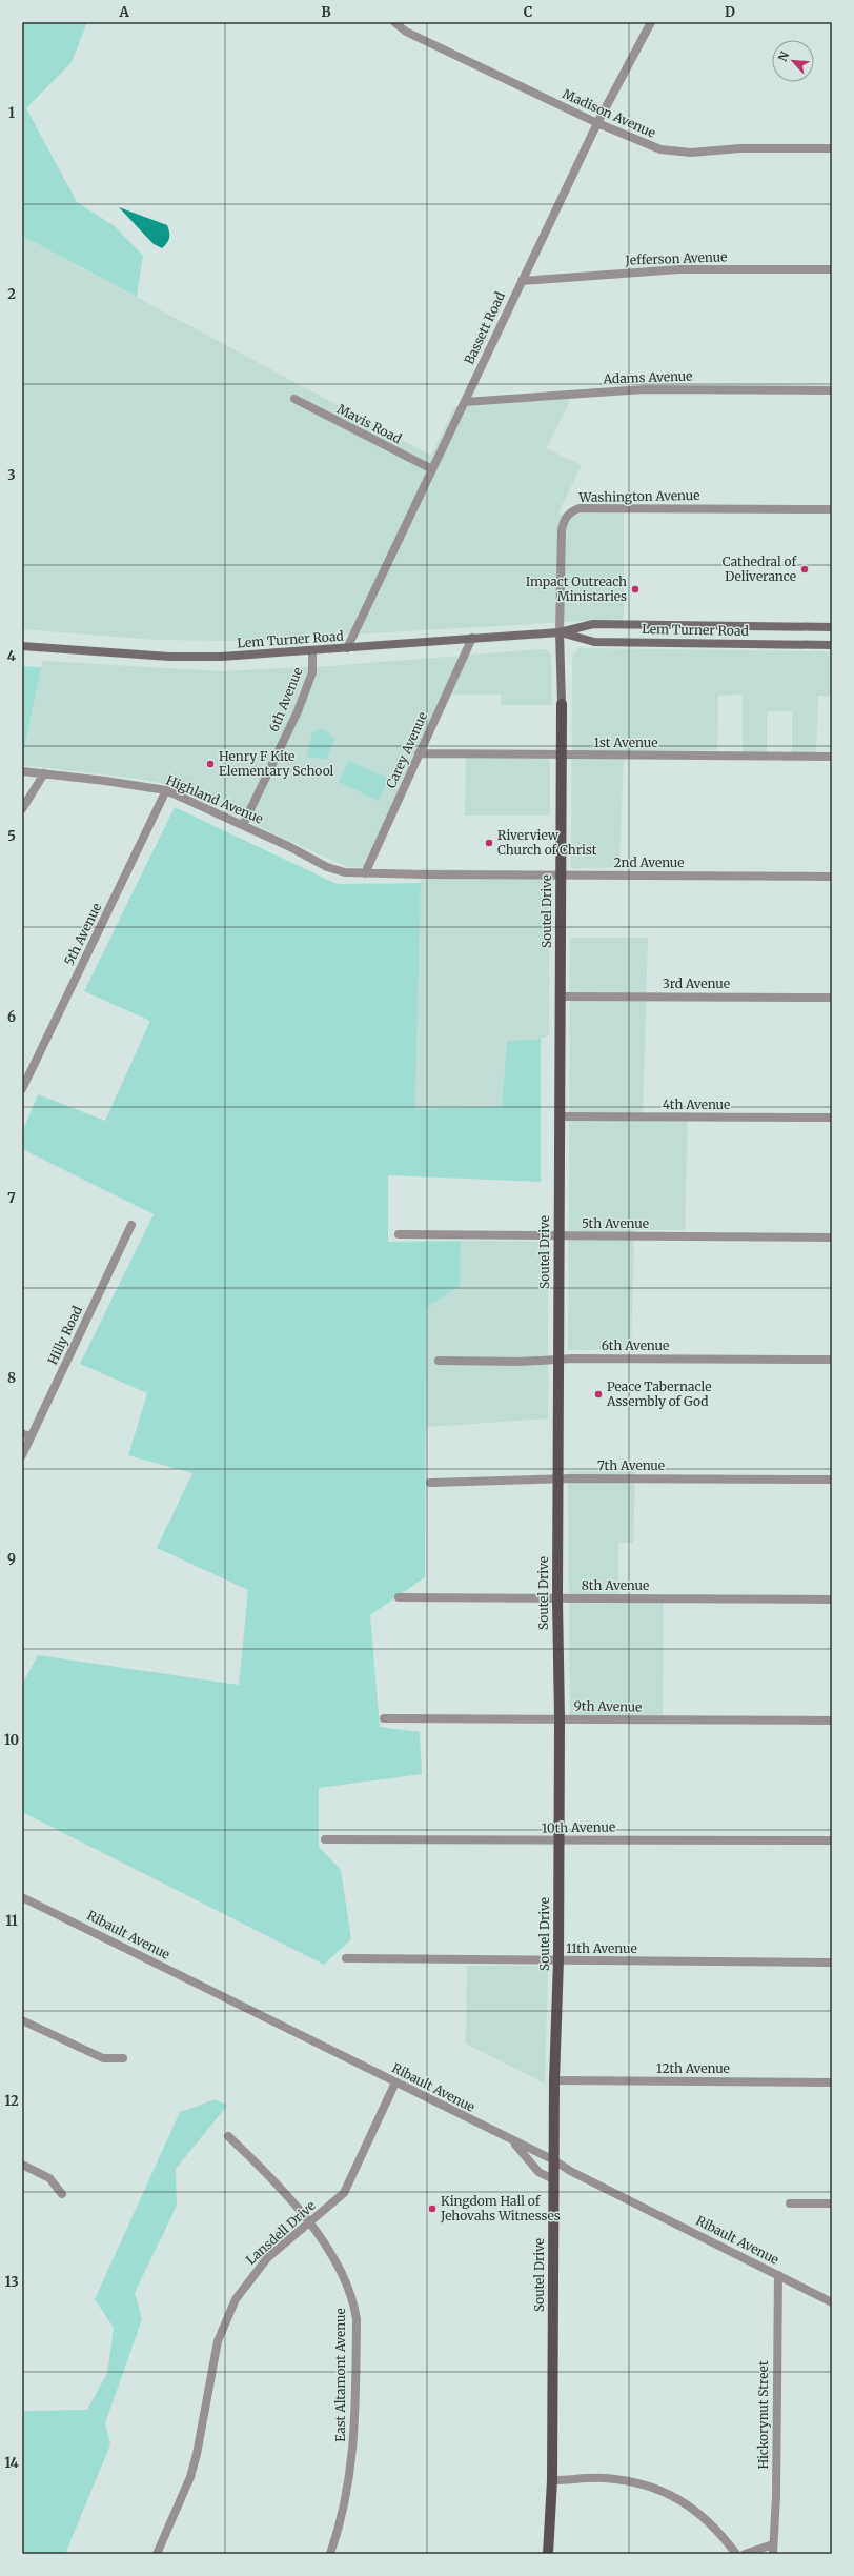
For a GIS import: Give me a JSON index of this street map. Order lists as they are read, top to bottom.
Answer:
{
  "streets": {
    "main road": ["Lem Turner Road", "Soutel Drive"],
    "street": [
      "Madison Avenue",
      "Jefferson Avenue",
      "Bassett Road",
      "Adams Avenue",
      "Mavis Road",
      "Washington Avenue",
      "6th Avenue",
      "1st Avenue",
      "Carey Avenue",
      "Highland Avenue",
      "2nd Avenue",
      "5th Avenue",
      "3rd Avenue",
      "4th Avenue",
      "Hilly Road",
      "7th Avenue",
      "8th Avenue",
      "9th Avenue",
      "10th Avenue",
      "Ribault Avenue",
      "11th Avenue",
      "12th Avenue",
      "Lansdell Drive",
      "East Altamont Avenue",
      "Hickorynut Street"
    ]
  },
  "crossings": [
    ["Madison Avenue", "Bassett Road"],
    ["Jefferson Avenue", "Bassett Road"],
    ["Bassett Road", "Adams Avenue"],
    ["Bassett Road", "Mavis Road"],
    ["Bassett Road", "Lem Turner Road"],
    ["Washington Avenue", "Lem Turner Road"],
    ["Washington Avenue", "Soutel Drive"],
    ["Lem Turner Road", "6th Avenue"],
    ["Lem Turner Road", "Carey Avenue"],
    ["Lem Turner Road", "Soutel Drive"],
    ["6th Avenue", "Highland Avenue"],
    ["6th Avenue", "Soutel Drive"],
    ["1st Avenue", "Carey Avenue"],
    ["1st Avenue", "Soutel Drive"],
    ["Carey Avenue", "Highland Avenue"],
    ["Carey Avenue", "2nd Avenue"],
    ["Highland Avenue", "2nd Avenue"],
    ["Highland Avenue", "5th Avenue"],
    ["2nd Avenue", "Soutel Drive"],
    ["Soutel Drive", "5th Avenue"],
    ["Soutel Drive", "3rd Avenue"],
    ["Soutel Drive", "4th Avenue"],
    ["Soutel Drive", "7th Avenue"],
    ["Soutel Drive", "8th Avenue"],
    ["Soutel Drive", "9th Avenue"],
    ["Soutel Drive", "10th Avenue"],
    ["Soutel Drive", "Ribault Avenue"],
    ["Soutel Drive", "11th Avenue"],
    ["Soutel Drive", "12th Avenue"],
    ["Ribault Avenue", "Lansdell Drive"],
    ["Ribault Avenue", "Hickorynut Street"],
    ["Lansdell Drive", "East Altamont Avenue"]
  ],
  "places": [
    "Cathedral of Deliverance",
    "Impact Outreach Ministaries",
    "Henry F Kite Elementary School",
    "Riverview Church of Christ",
    "Peace Tabernacle Assembly of God",
    "Kingdom Hall of Jehovahs Witnesses"
  ],
  "north": "top left",
  "grid": {
    "columns": [
      "A",
      "B",
      "C",
      "D"
    ],
    "rows": [
      "1",
      "2",
      "3",
      "4",
      "5",
      "6",
      "7",
      "8",
      "9",
      "10",
      "11",
      "12",
      "13",
      "14"
    ]
  }
}
